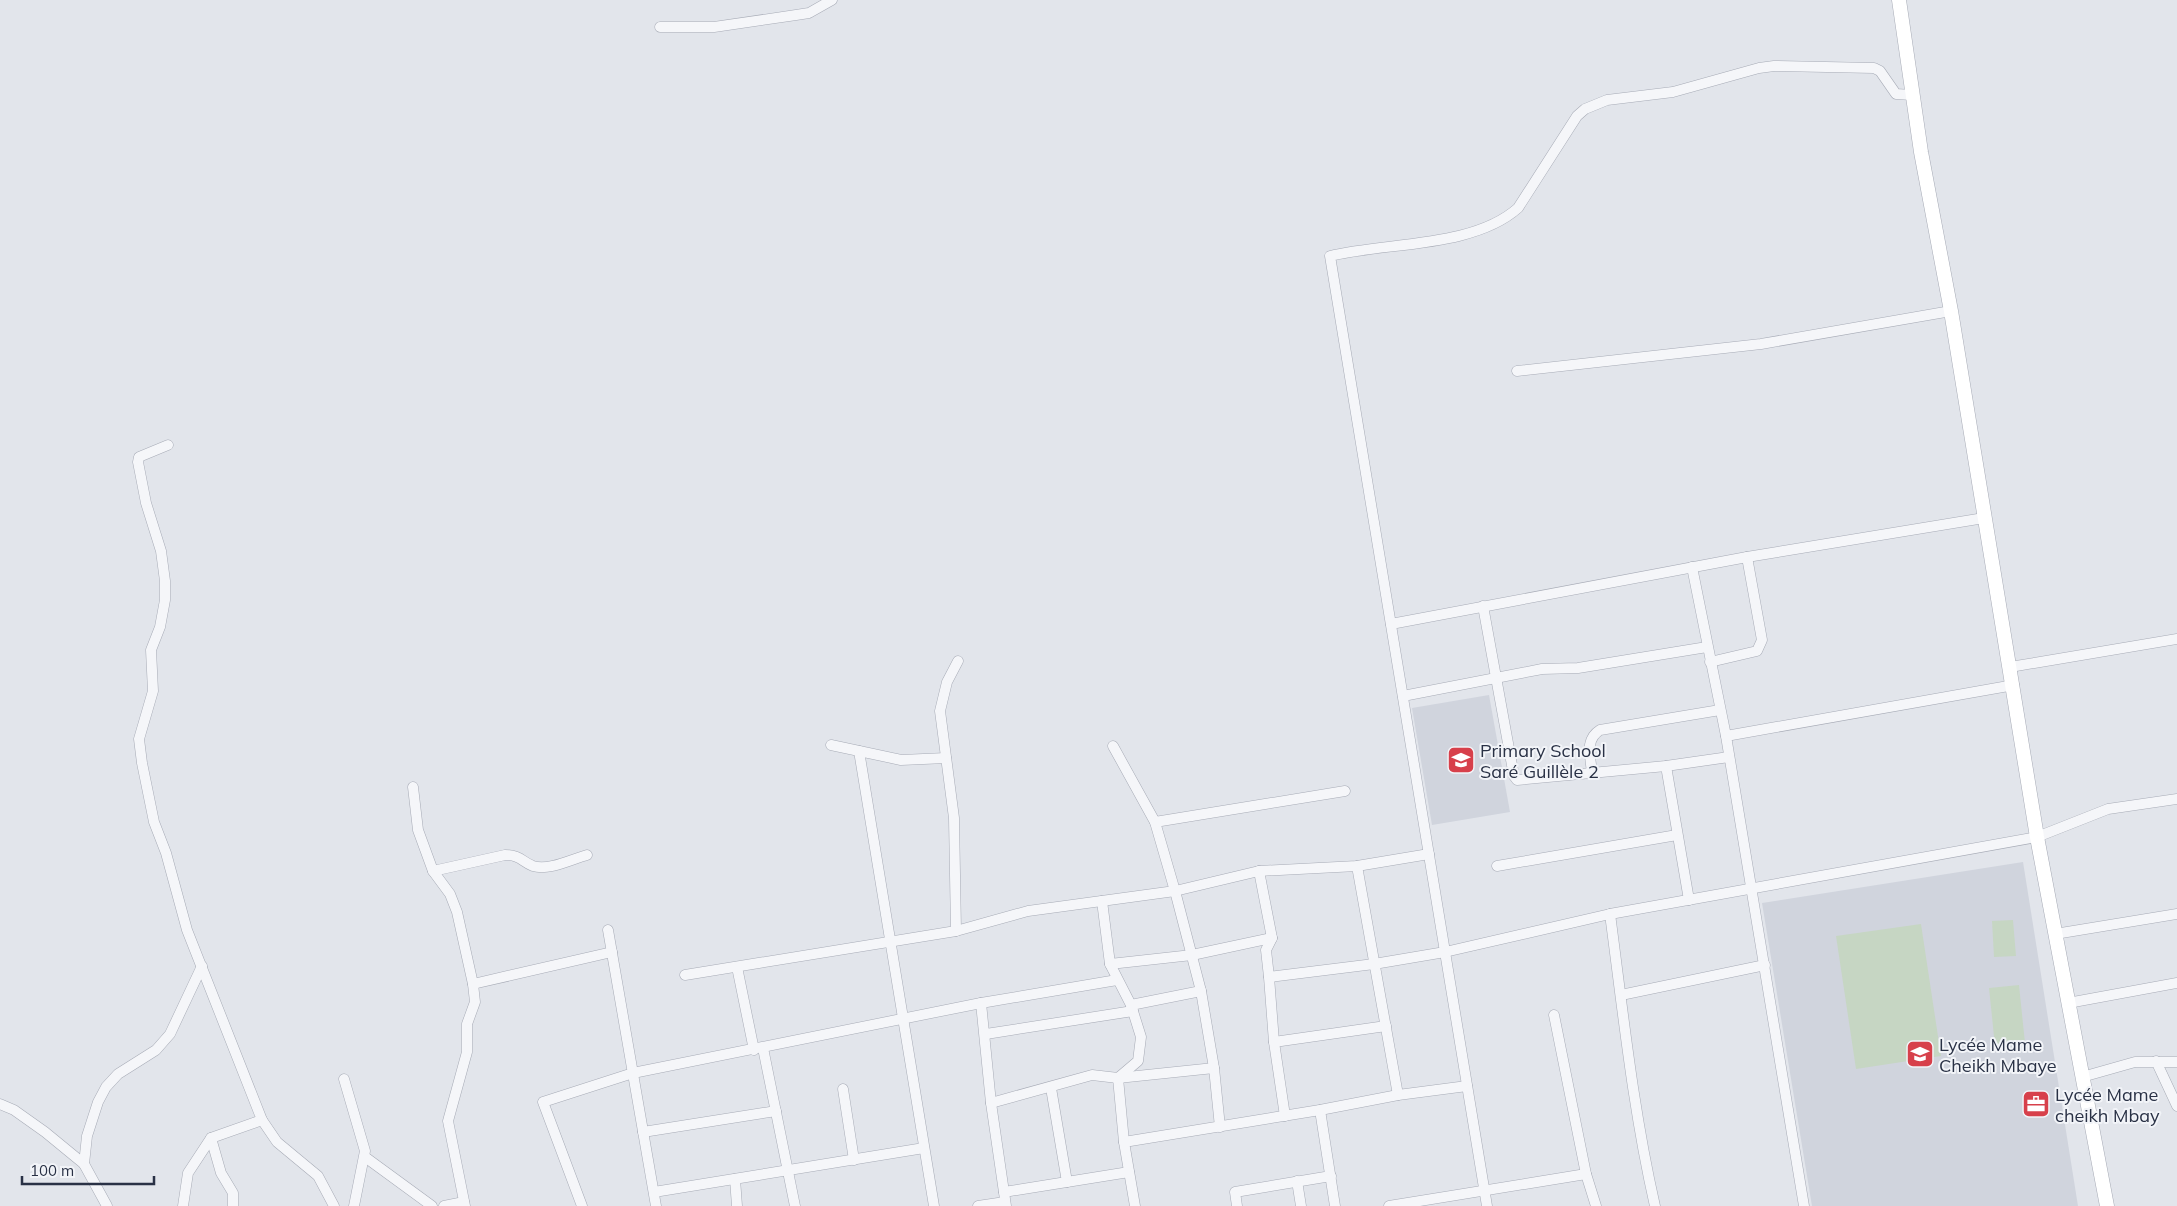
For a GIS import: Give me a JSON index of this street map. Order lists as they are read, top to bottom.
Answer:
{
  "places": {
    "school or university": ["Primary School Saré Guillèle 2", "Lycée Mame Cheikh Mbaye"],
    "office": ["Lycée Mame cheikh Mbay"]
  },
  "scale_bar": "100 m"
}
